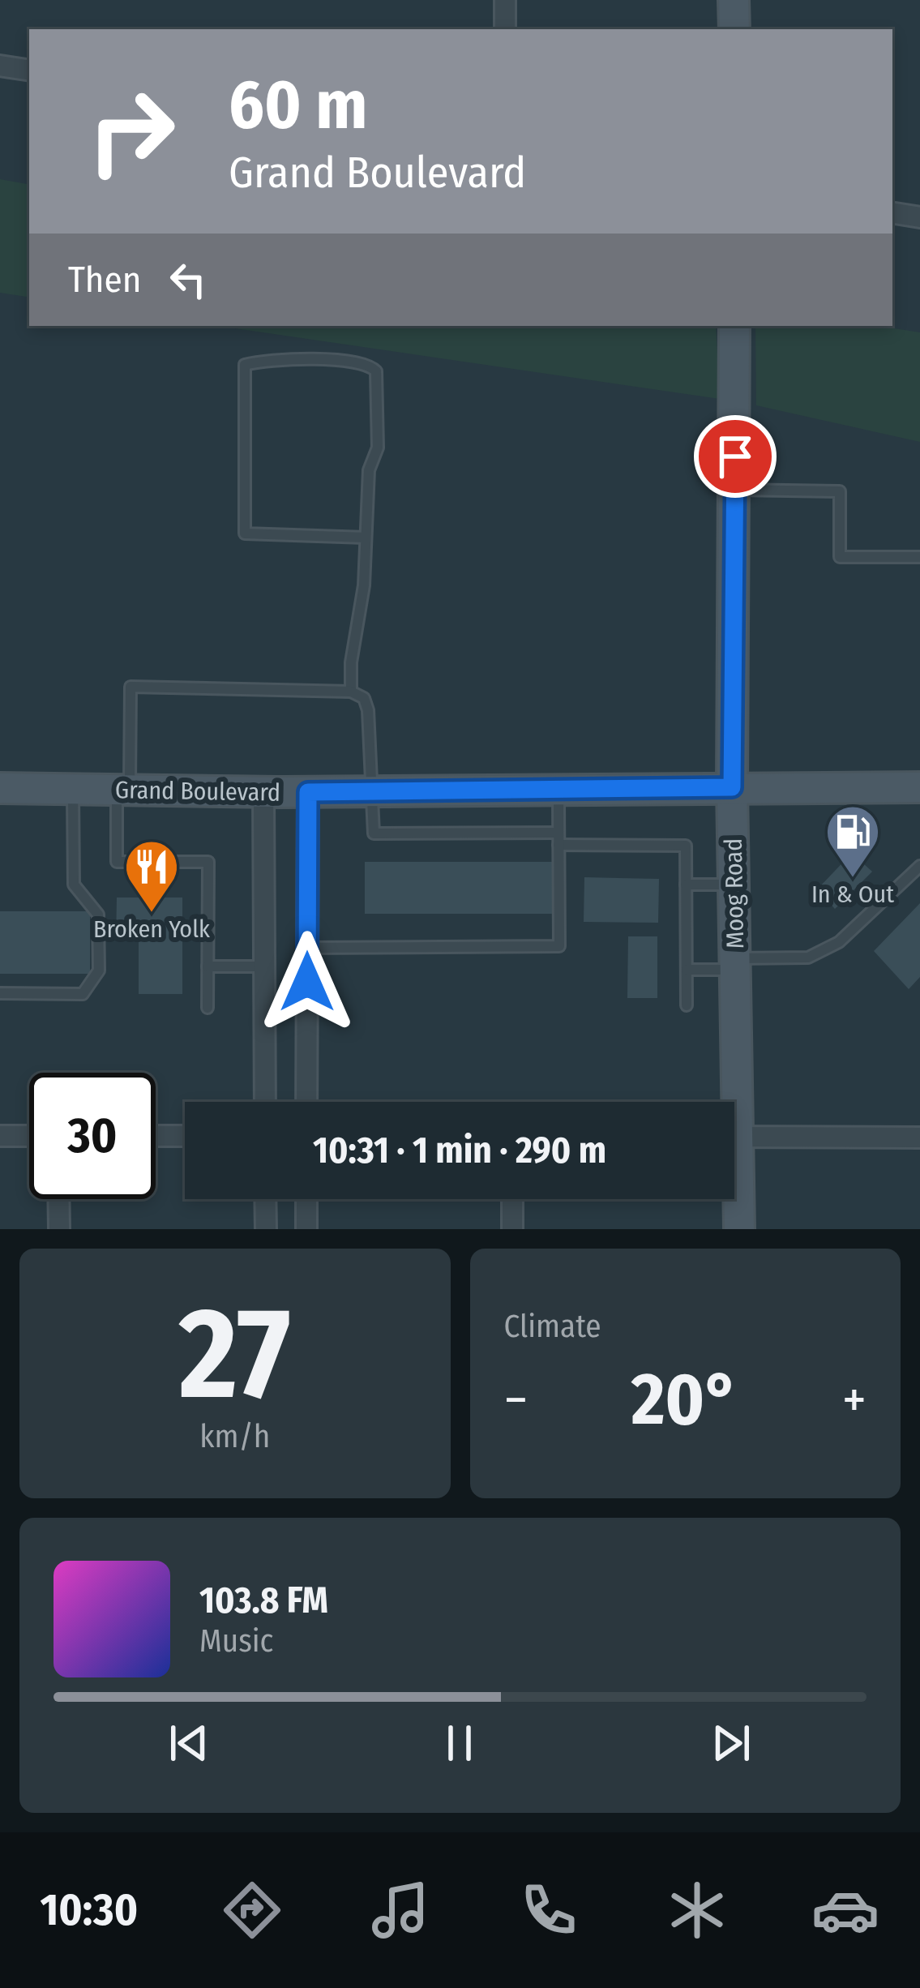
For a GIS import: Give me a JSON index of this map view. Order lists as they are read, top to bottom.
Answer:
{
  "streets": {
    "street": ["Grand Boulevard", "Moog Road"]
  },
  "crossings": [
    ["Grand Boulevard", "Moog Road"]
  ],
  "places": {
    "fuel station": ["In & Out"],
    "restaurant": ["Broken Yolk"]
  },
  "page": {
    "turn": ["60 m", "Grand Boulevard"],
    "then": "Then",
    "limit": "30",
    "trip": "10:31 · 1 min · 290 m",
    "tile": [
      ["27", "km/h"],
      "Climate"
    ],
    "heat": ["−", "20°", "+"],
    "song": ["103.8 FM", "Music"],
    "tabs": "10:30"
  }
}
